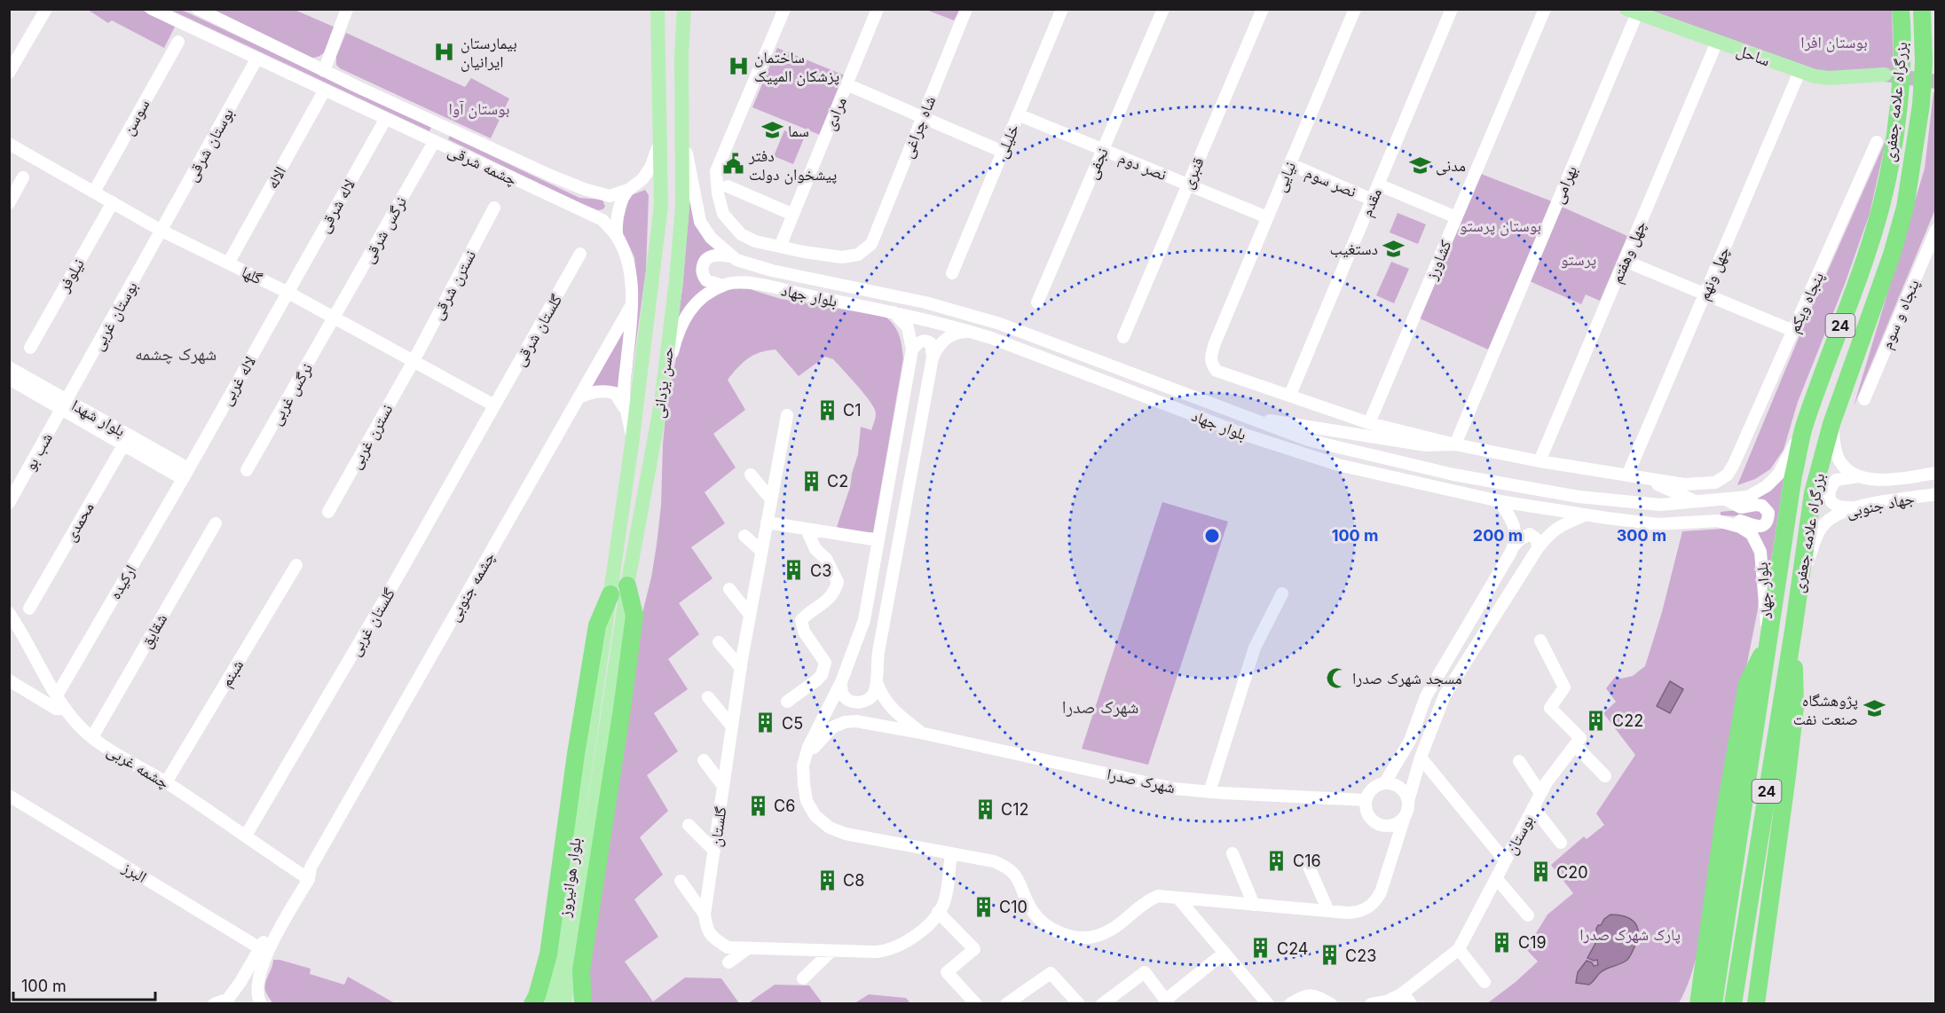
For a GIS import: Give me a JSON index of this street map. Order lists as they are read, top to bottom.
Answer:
{
  "streets": {
    "highway": ["بزرگراه علامه جعفری", "24"],
    "main road": ["ساحل", "حسن یزدانی", "بلوار هوانیروز"],
    "street": [
      "مرادی",
      "سوسن",
      "شاه چراغی",
      "خلیلی",
      "بوستان شرقی",
      "نجفی",
      "چشمه شرقی",
      "نصر دوم",
      "قنبری",
      "نیایی",
      "الاله",
      "نصر سوم",
      "بهرامی",
      "مقدم",
      "لاله شرقی",
      "نرگس شرقی",
      "چهل وهفتم",
      "کشاورز",
      "چهل ونهم",
      "نیلوفر",
      "گلها",
      "نسترن شرقی",
      "بلوار جهاد",
      "پنجاه ویکم",
      "پنجاه و سوم",
      "بوستان غربی",
      "گلستان شرقی",
      "لاله غربی",
      "نرگس غربی",
      "بلوار شهدا",
      "نسترن غربی",
      "شب بو",
      "جهاد جنوبی",
      "محمدی",
      "ارکیده",
      "چشمه جنوبی",
      "گلستان غربی",
      "شقایق",
      "شبنم",
      "چشمه غربی",
      "شهرک صدرا",
      "گلستان",
      "بوستان",
      "البرز"
    ]
  },
  "crossings": [
    ["ساحل", "بهرامی"],
    ["ساحل", "چهل وهفتم"],
    ["ساحل", "چهل ونهم"],
    ["بزرگراه علامه جعفری", "بلوار جهاد"],
    ["بزرگراه علامه جعفری", "جهاد جنوبی"],
    ["مرادی", "شاه چراغی"],
    ["سوسن", "گلها"],
    ["خلیلی", "نصر دوم"],
    ["بوستان شرقی", "چشمه شرقی"],
    ["بوستان شرقی", "گلها"],
    ["بوستان شرقی", "بوستان غربی"],
    ["نجفی", "نصر دوم"],
    ["چشمه شرقی", "الاله"],
    ["چشمه شرقی", "لاله شرقی"],
    ["چشمه شرقی", "نرگس شرقی"],
    ["چشمه شرقی", "حسن یزدانی"],
    ["چشمه شرقی", "چشمه جنوبی"],
    ["نصر دوم", "قنبری"],
    ["نصر دوم", "نیایی"],
    ["نیایی", "نصر سوم"],
    ["نیایی", "مقدم"],
    ["الاله", "گلها"],
    ["نصر سوم", "مقدم"],
    ["لاله شرقی", "گلها"],
    ["لاله شرقی", "لاله غربی"],
    ["نرگس شرقی", "گلها"],
    ["نرگس شرقی", "نرگس غربی"],
    ["نیلوفر", "گلها"],
    ["گلها", "نسترن شرقی"],
    ["گلها", "بوستان غربی"],
    ["گلها", "گلستان شرقی"],
    ["گلها", "لاله غربی"],
    ["گلها", "نرگس غربی"],
    ["گلها", "نسترن غربی"],
    ["گلها", "گلستان غربی"],
    ["نسترن شرقی", "نسترن غربی"],
    ["بلوار جهاد", "حسن یزدانی"],
    ["بوستان غربی", "بلوار شهدا"],
    ["بوستان غربی", "شب بو"],
    ["گلستان شرقی", "گلستان غربی"],
    ["لاله غربی", "بلوار شهدا"],
    ["لاله غربی", "ارکیده"],
    ["حسن یزدانی", "بلوار هوانیروز"],
    ["بلوار شهدا", "شب بو"],
    ["بلوار شهدا", "محمدی"],
    ["بلوار شهدا", "ارکیده"],
    ["ارکیده", "چشمه غربی"],
    ["چشمه جنوبی", "چشمه غربی"],
    ["چشمه جنوبی", "البرز"],
    ["گلستان غربی", "چشمه غربی"],
    ["شقایق", "چشمه غربی"],
    ["شبنم", "چشمه غربی"]
  ],
  "districts": ["شهرک چشمه", "شهرک صدرا"],
  "parks": [
    "بوستان افرا",
    "بوستان آوا",
    "بوستان پرستو",
    "پرستو",
    "پارک شهرک صدرا"
  ],
  "places": {
    "hospital": ["بیمارستان ایرانیان", "ساختمان پزشکان المپیک"],
    "school or university": [
      "سما",
      "مدنی",
      "دستغیب",
      "پژوهشگاه صنعت نفت"
    ],
    "public building": ["دفتر پیشخوان دولت"],
    "building": [
      "C1",
      "C2",
      "C3",
      "C22",
      "C5",
      "C6",
      "C12",
      "C16",
      "C20",
      "C8",
      "C10",
      "C19",
      "C24",
      "C23"
    ],
    "mosque": ["مسجد شهرک صدرا"]
  },
  "scale_bar": "100 m",
  "rings": ["100 m", "200 m", "300 m"]
}
